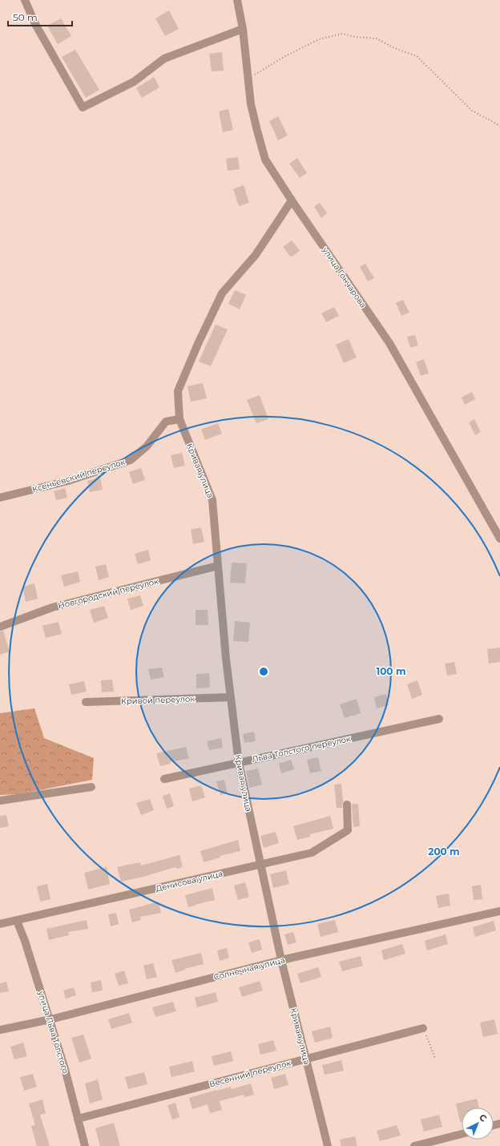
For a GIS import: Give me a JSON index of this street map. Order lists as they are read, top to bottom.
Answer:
{
  "streets": {
    "street": [
      "улица Гончарова",
      "Кривая улица",
      "Ксеньевский переулок",
      "Новгородский переулок",
      "Кривой переулок",
      "Льва Толстого переулок",
      "Денисова улица",
      "Солнечная улица",
      "улица Льва Толстого",
      "Весенний переулок"
    ]
  },
  "crossings": [
    ["улица Гончарова", "Кривая улица"],
    ["Кривая улица", "Ксеньевский переулок"],
    ["Кривая улица", "Новгородский переулок"],
    ["Кривая улица", "Кривой переулок"],
    ["Кривая улица", "Льва Толстого переулок"],
    ["Кривая улица", "Денисова улица"],
    ["Кривая улица", "Солнечная улица"],
    ["Кривая улица", "Весенний переулок"],
    ["Денисова улица", "улица Льва Толстого"],
    ["Солнечная улица", "улица Льва Толстого"],
    ["улица Льва Толстого", "Весенний переулок"]
  ],
  "scale_bar": "50 m",
  "north": "top right",
  "rings": ["100 m", "200 m"]
}
